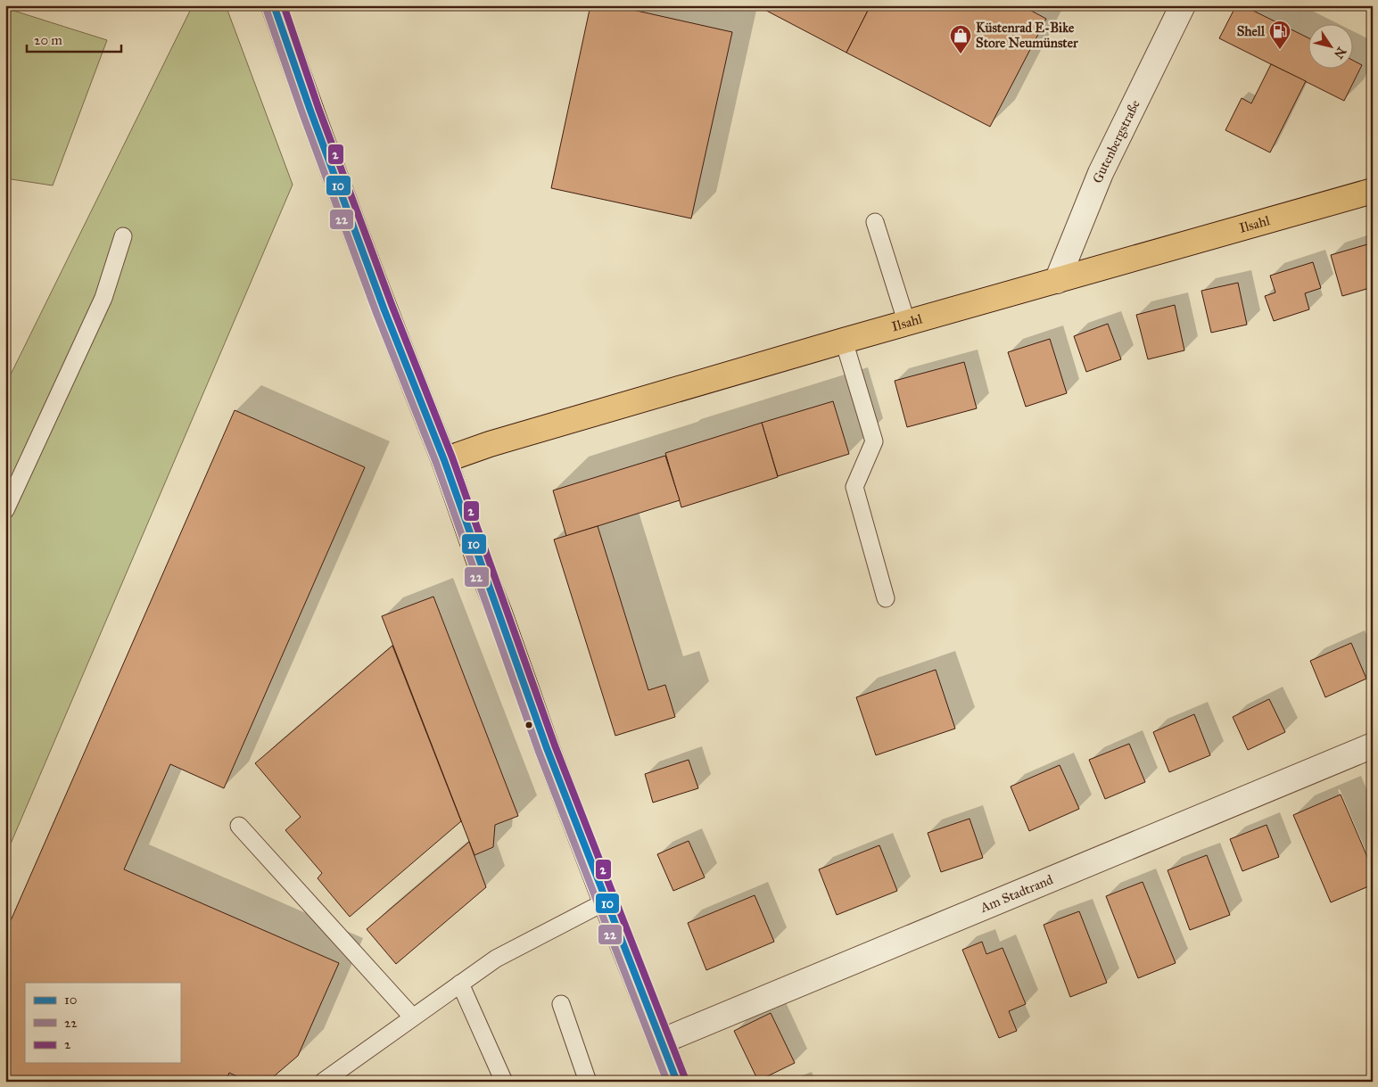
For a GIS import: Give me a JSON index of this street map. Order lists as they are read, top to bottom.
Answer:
{
  "streets": {
    "main road": ["Ilsahl"],
    "street": ["Gutenbergstraße", "Am Stadtrand"]
  },
  "crossings": [
    ["Gutenbergstraße", "Ilsahl"]
  ],
  "places": {
    "fuel station": ["Shell"],
    "shop": ["Küstenrad E-Bike Store Neumünster"]
  },
  "lines": ["transit line 10", "transit line 2", "transit line 22"],
  "legend": ["10", "22", "2"],
  "scale_bar": "20 m",
  "north": "bottom right"
}
